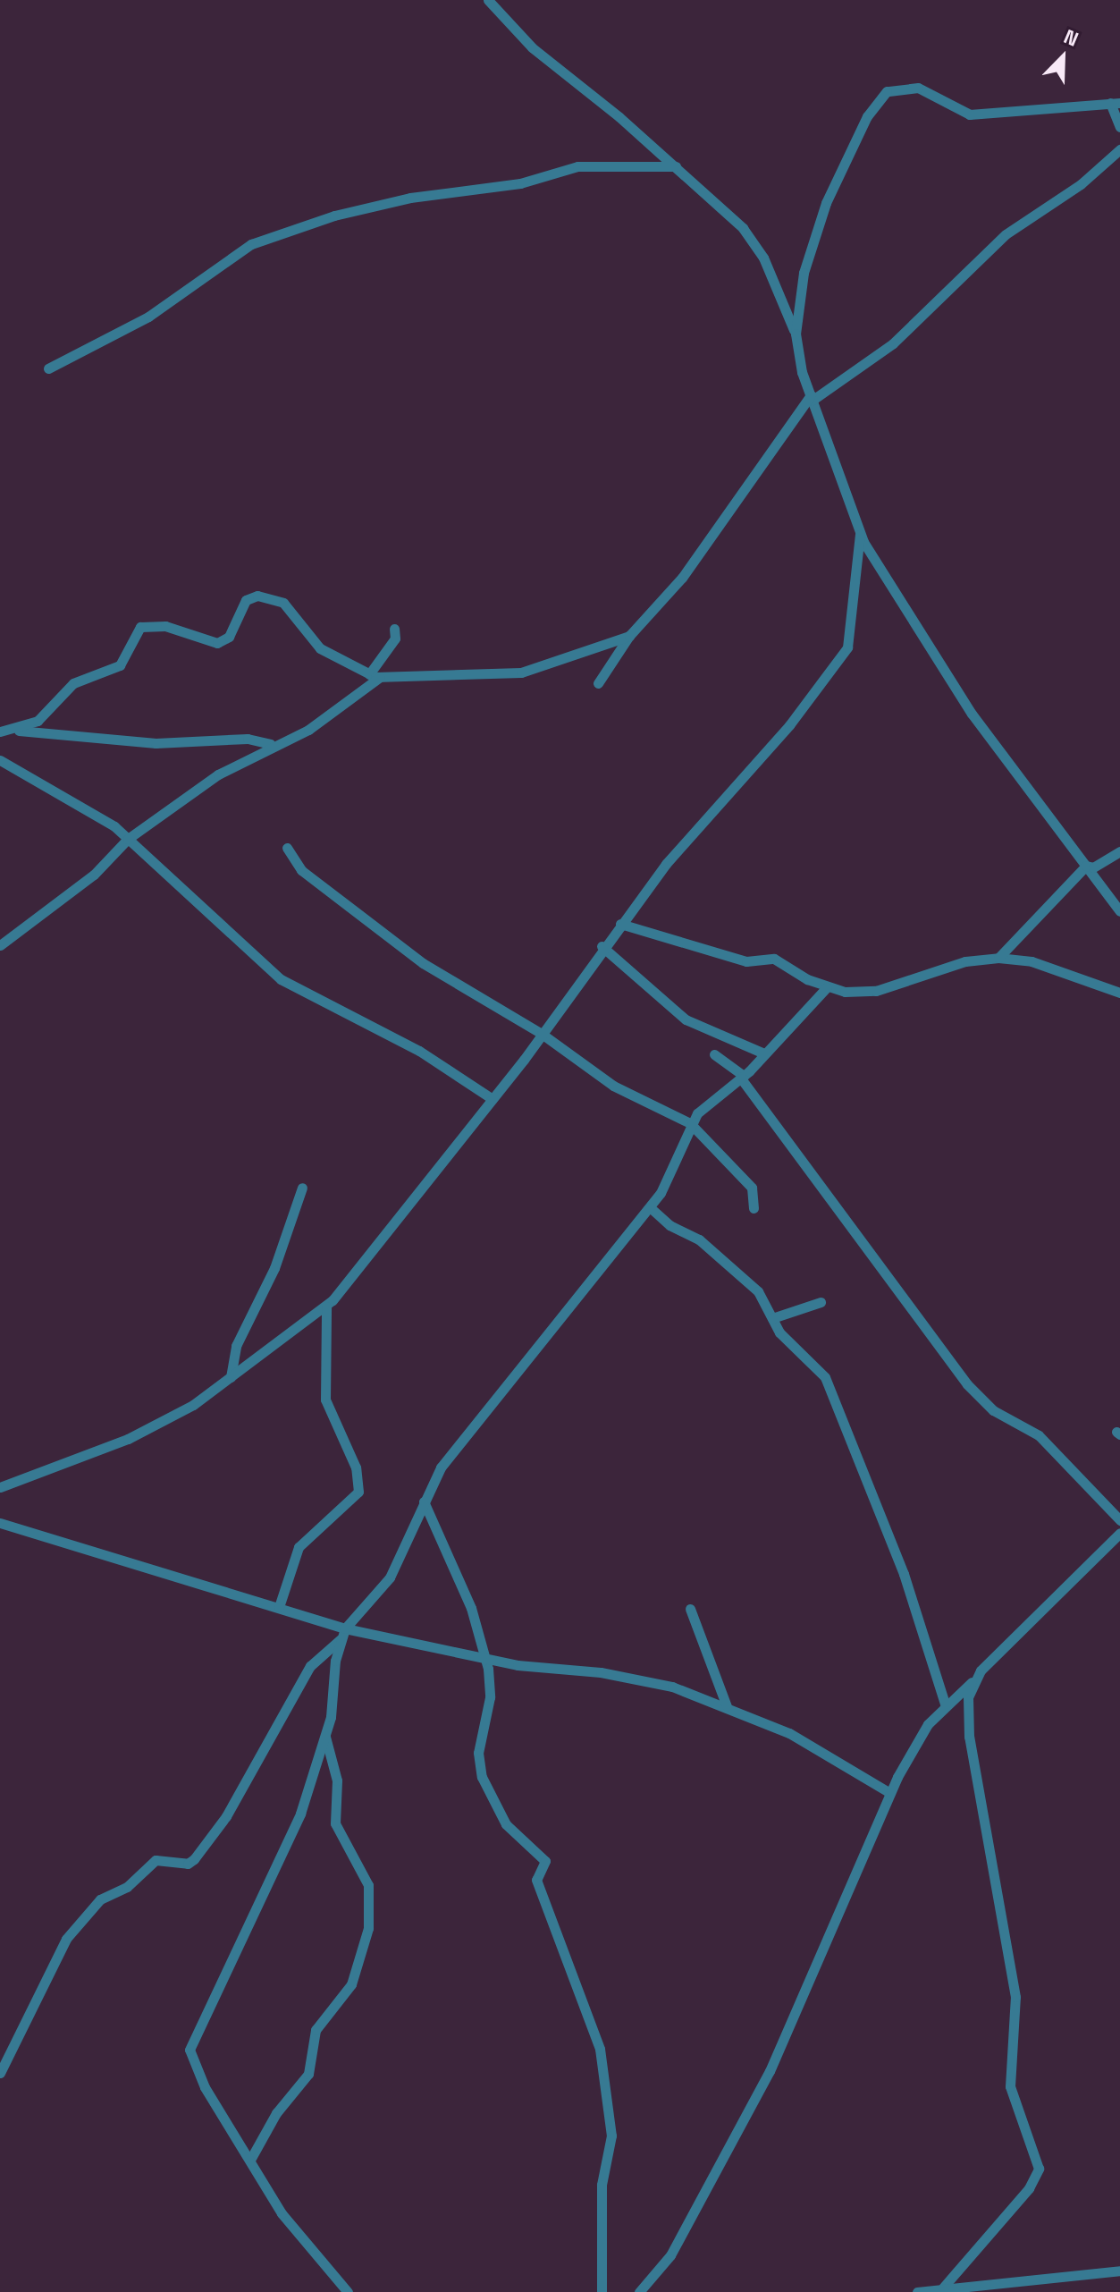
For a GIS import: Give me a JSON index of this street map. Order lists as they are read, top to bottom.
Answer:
{
  "north": "top right"
}
